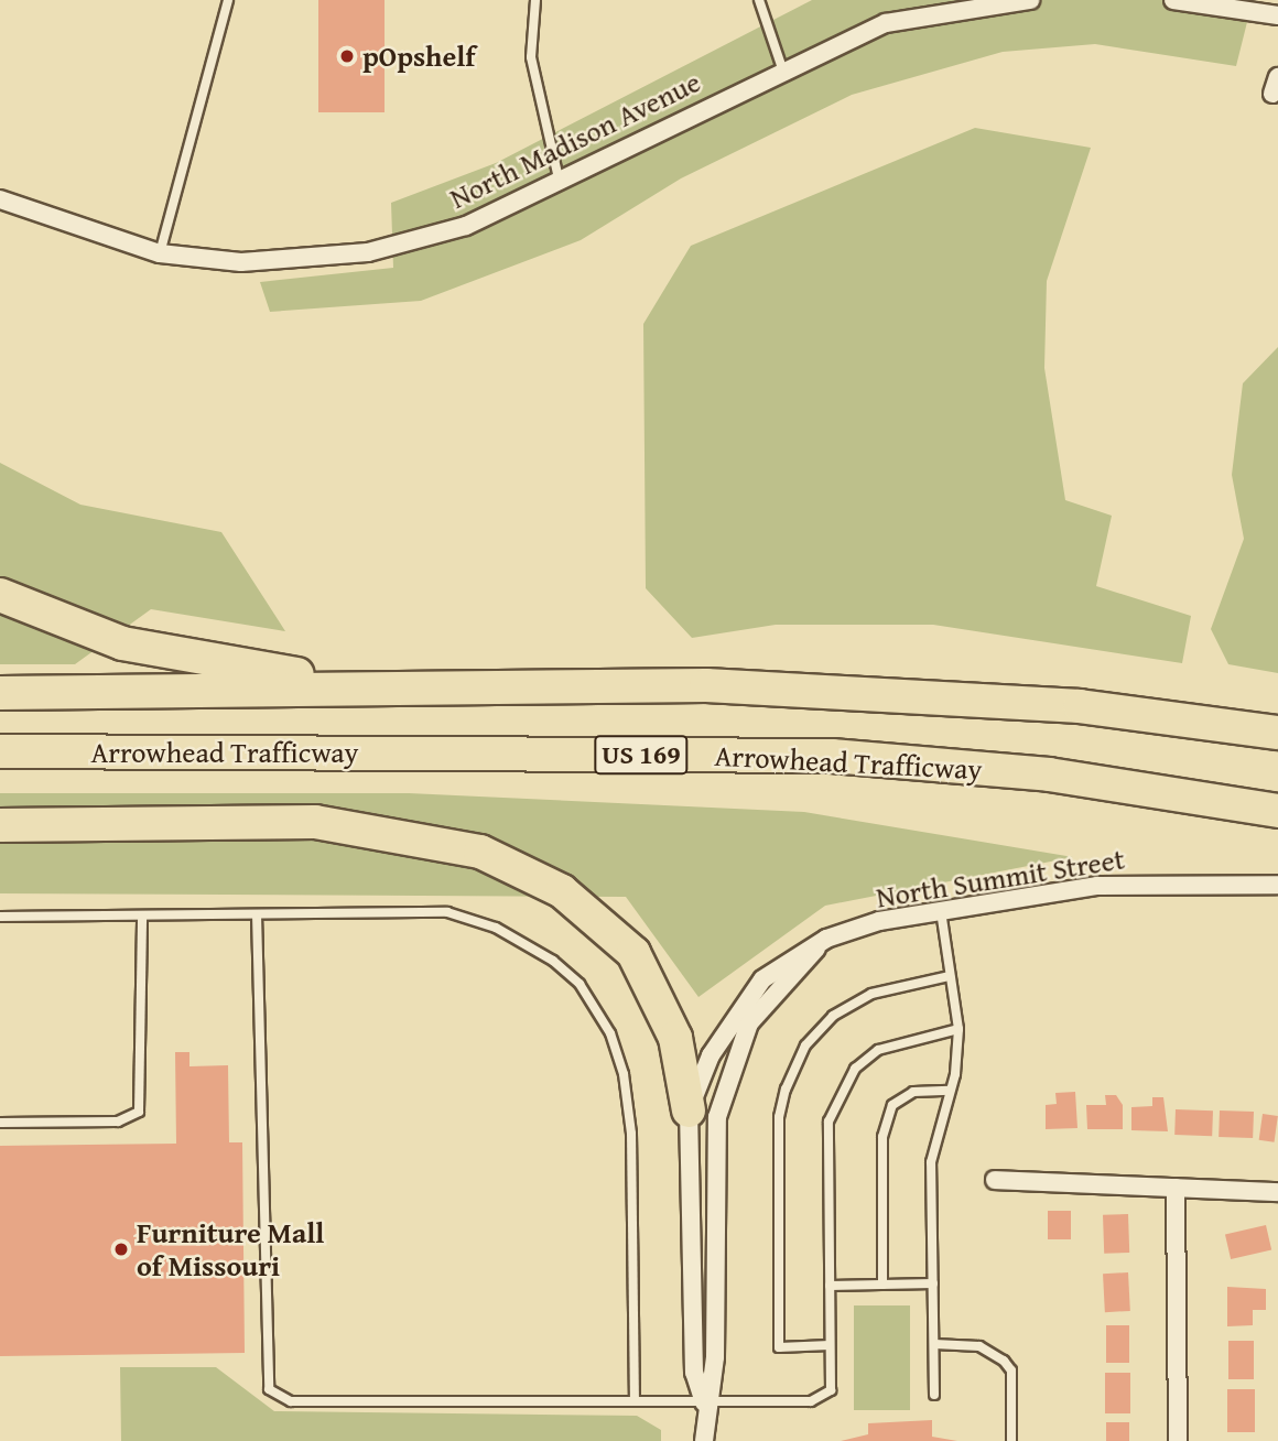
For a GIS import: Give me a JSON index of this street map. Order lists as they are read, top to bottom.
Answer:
{
  "streets": {
    "highway": ["Arrowhead Trafficway", "US 169"],
    "street": ["North Madison Avenue", "North Summit Street"]
  },
  "places": ["pOpshelf", "Furniture Mall of Missouri"]
}
